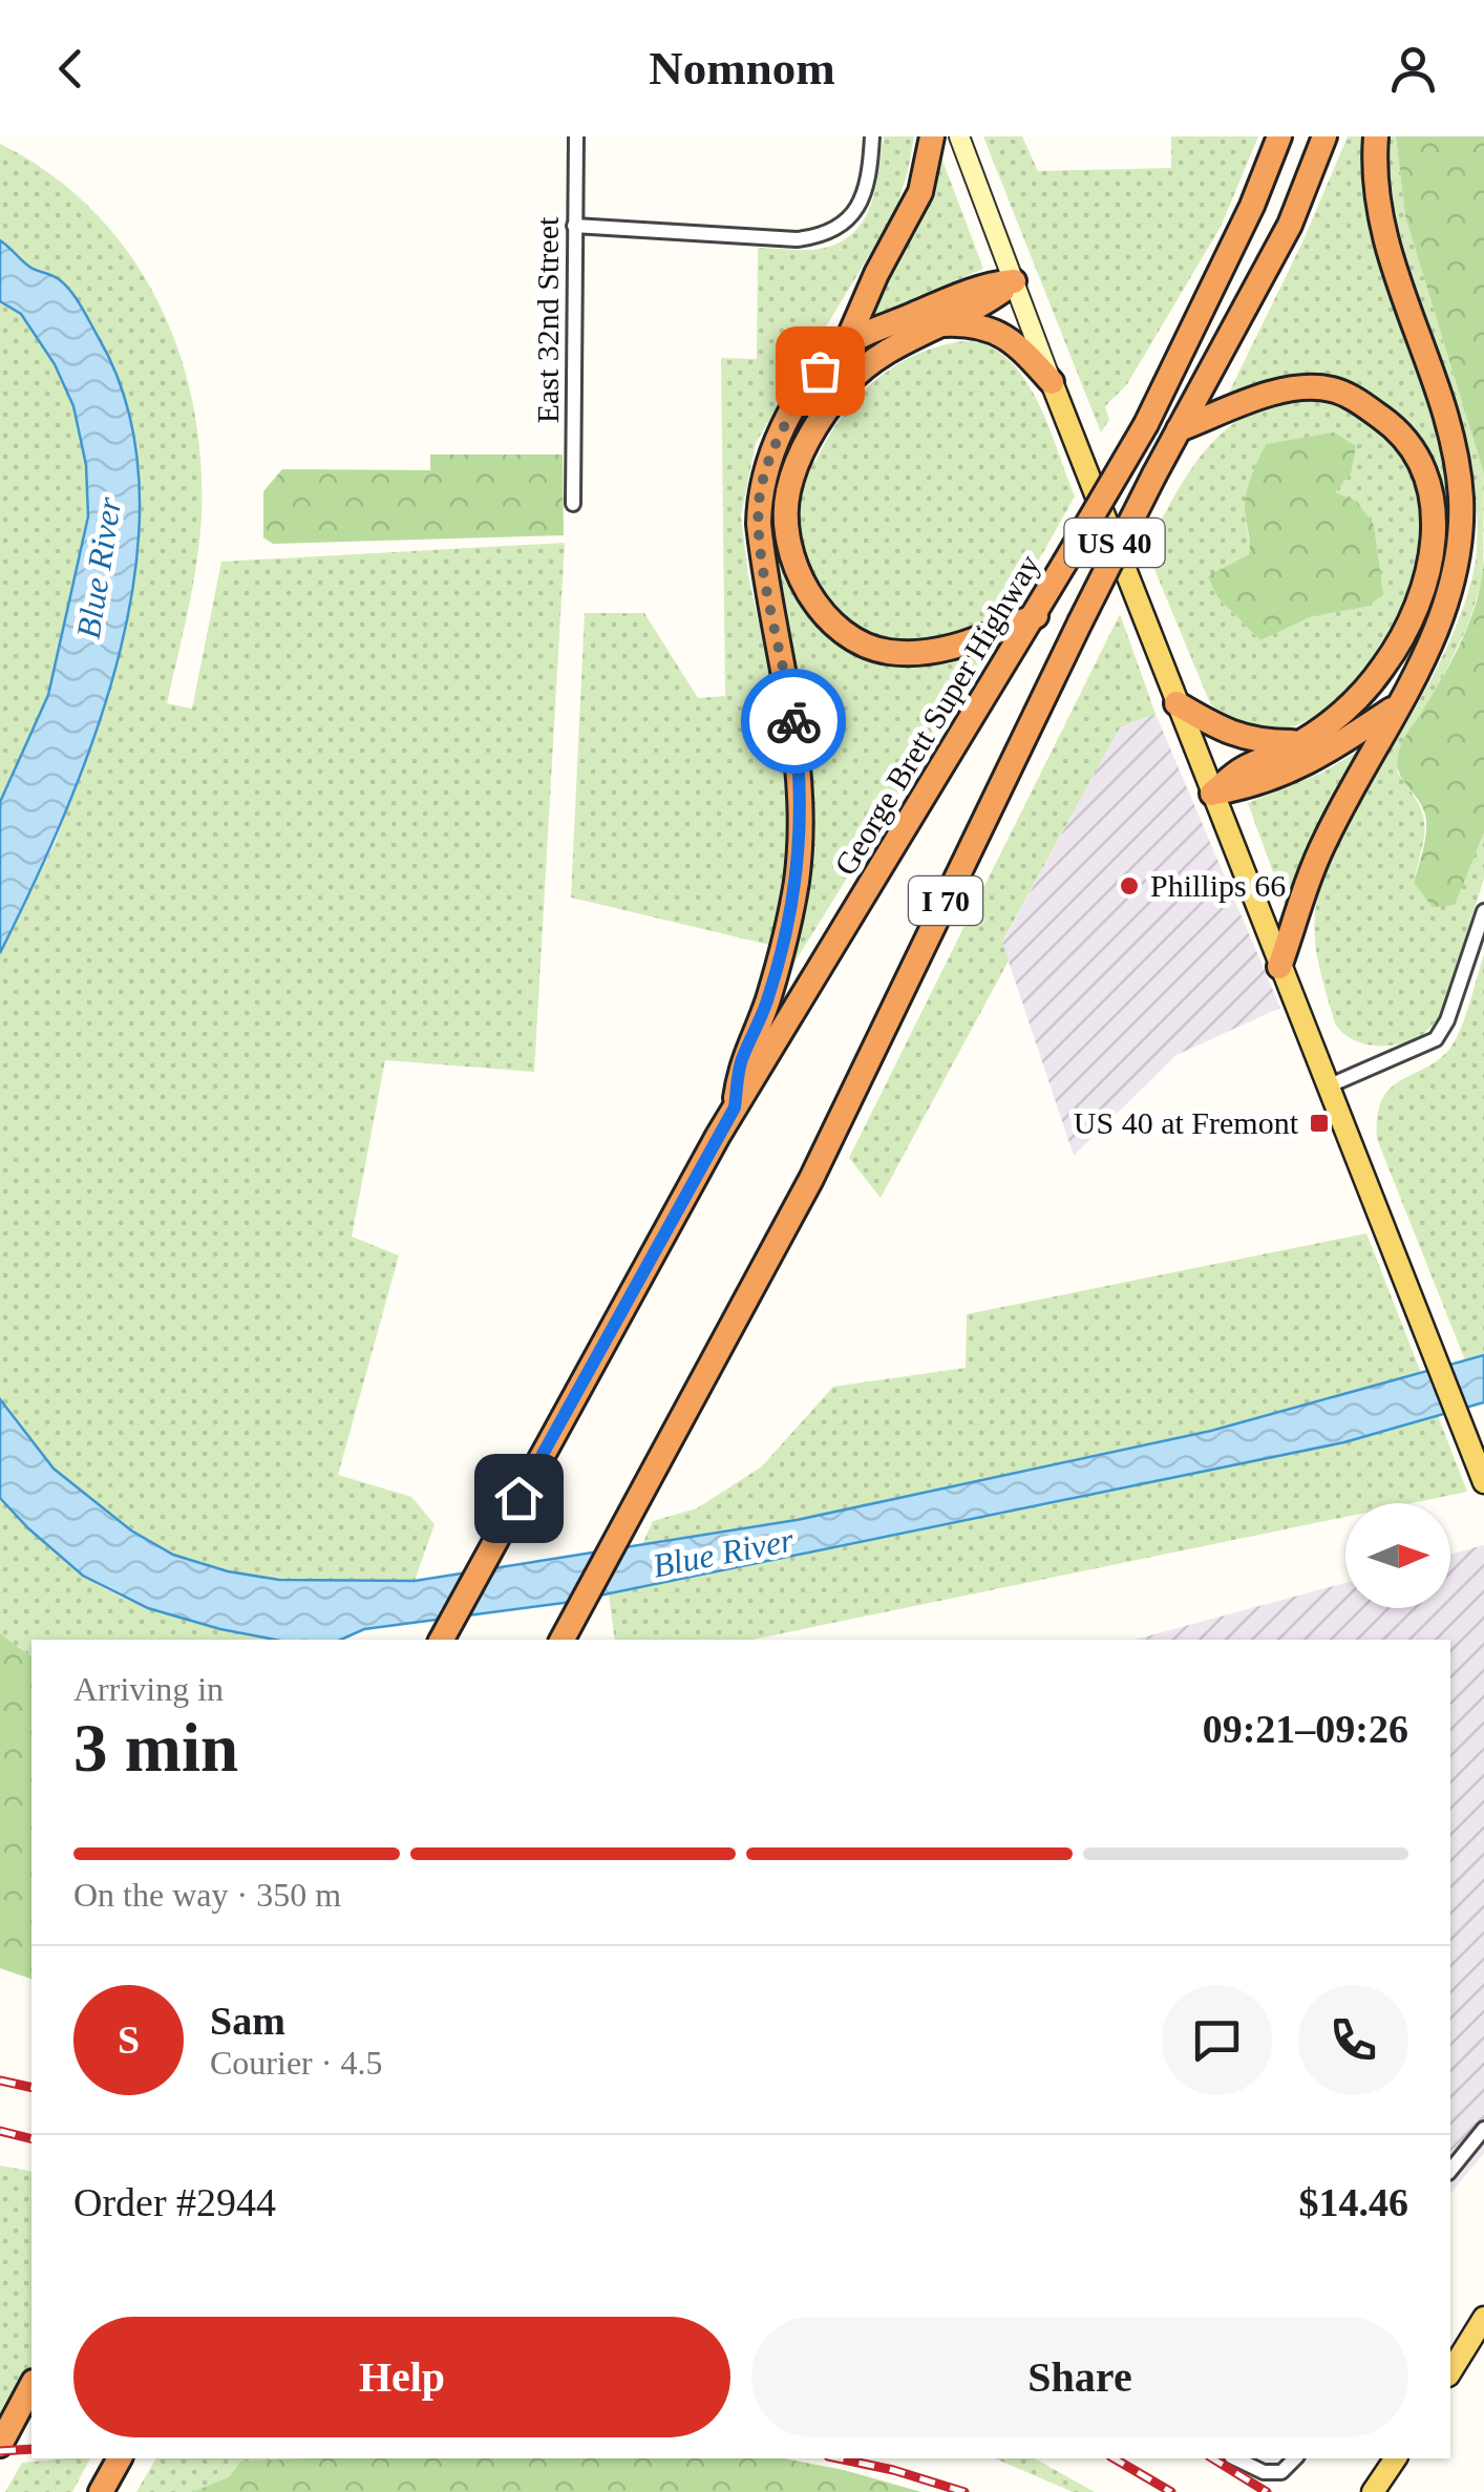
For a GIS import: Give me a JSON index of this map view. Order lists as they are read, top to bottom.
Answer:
{
  "streets": {
    "highway": ["US 40", "George Brett Super Highway", "I 70"],
    "street": ["East 32nd Street"]
  },
  "water": ["Blue River"],
  "places": {
    "other": ["Phillips 66"],
    "transit": ["US 40 at Fremont"]
  },
  "north": "right",
  "page": {
    "header": "Nomnom",
    "heading": ["3 min", "Arriving in", "09:21–09:26"],
    "panel": [
      "Sam",
      "Courier · 4.5",
      "Order #2944",
      "$14.46"
    ],
    "bar": "On the way · 350 m",
    "round": "S",
    "buttons": ["Help", "Share"]
  }
}
